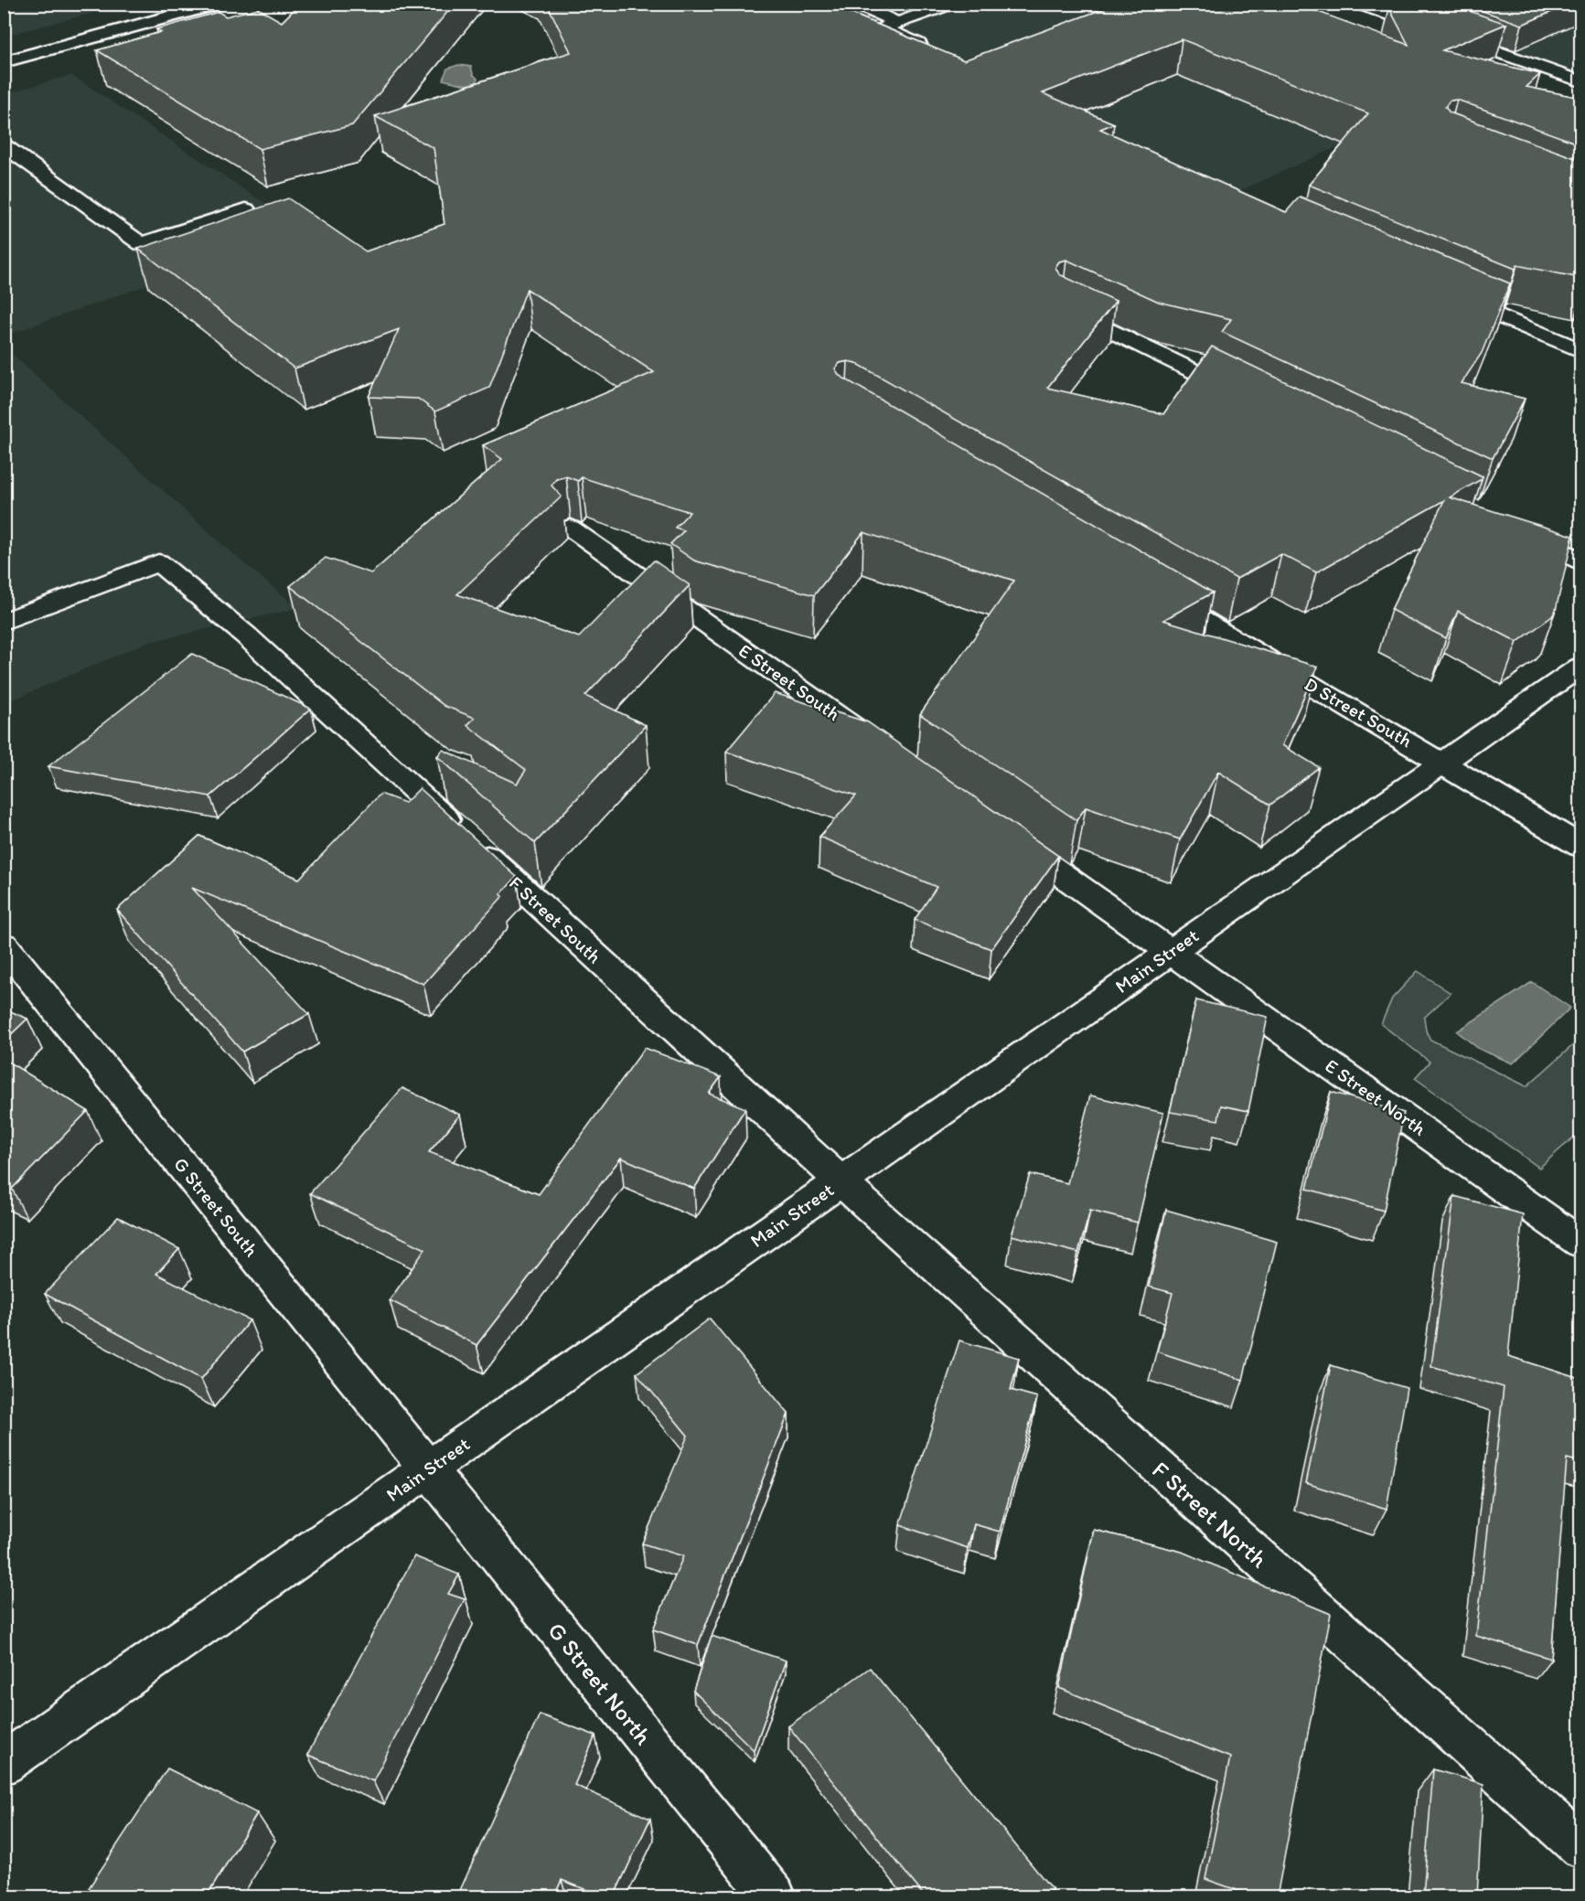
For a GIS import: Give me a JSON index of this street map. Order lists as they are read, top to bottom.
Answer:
{
  "streets": {
    "street": [
      "E Street South",
      "D Street South",
      "F Street South",
      "Main Street",
      "E Street North",
      "G Street South",
      "F Street North",
      "G Street North"
    ]
  },
  "crossings": [
    ["D Street South", "Main Street"],
    ["F Street South", "Main Street"],
    ["F Street South", "F Street North"],
    ["Main Street", "E Street North"],
    ["Main Street", "G Street South"],
    ["Main Street", "F Street North"],
    ["Main Street", "G Street North"],
    ["G Street South", "G Street North"]
  ]
}
